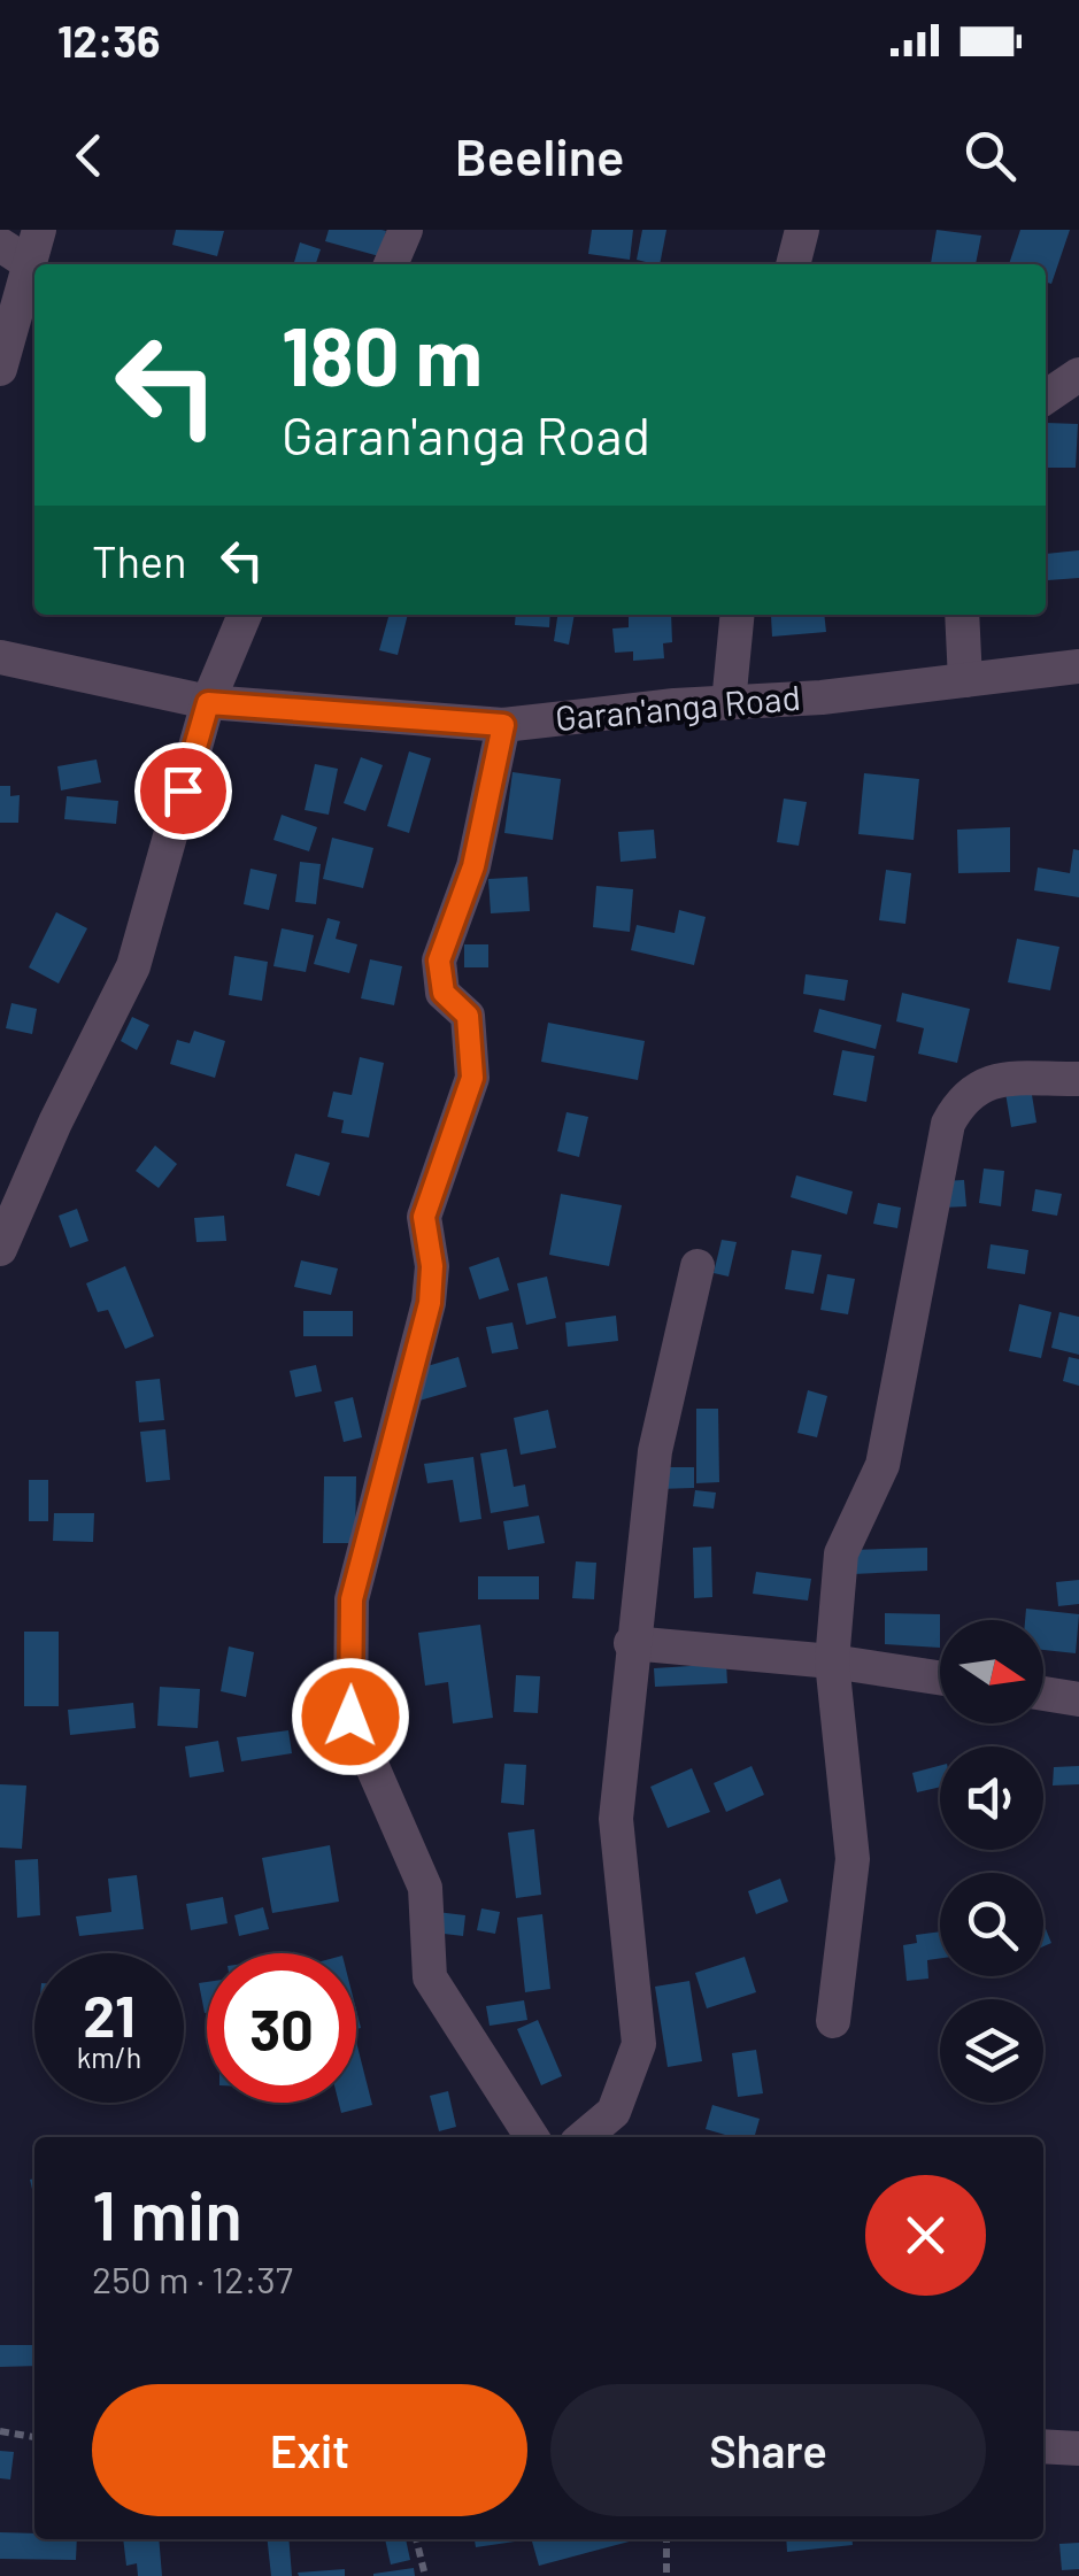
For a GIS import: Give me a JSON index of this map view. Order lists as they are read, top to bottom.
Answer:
{
  "streets": {
    "street": ["Garan'anga Road"]
  },
  "north": "right",
  "page": {
    "status": "12:36",
    "header": "Beeline",
    "turn": ["180 m", "Garan'anga Road"],
    "then": "Then",
    "speed": "21 km/h",
    "limit": "30",
    "heading": ["1 min", "250 m · 12:37"],
    "buttons": ["Exit", "Share"]
  }
}
